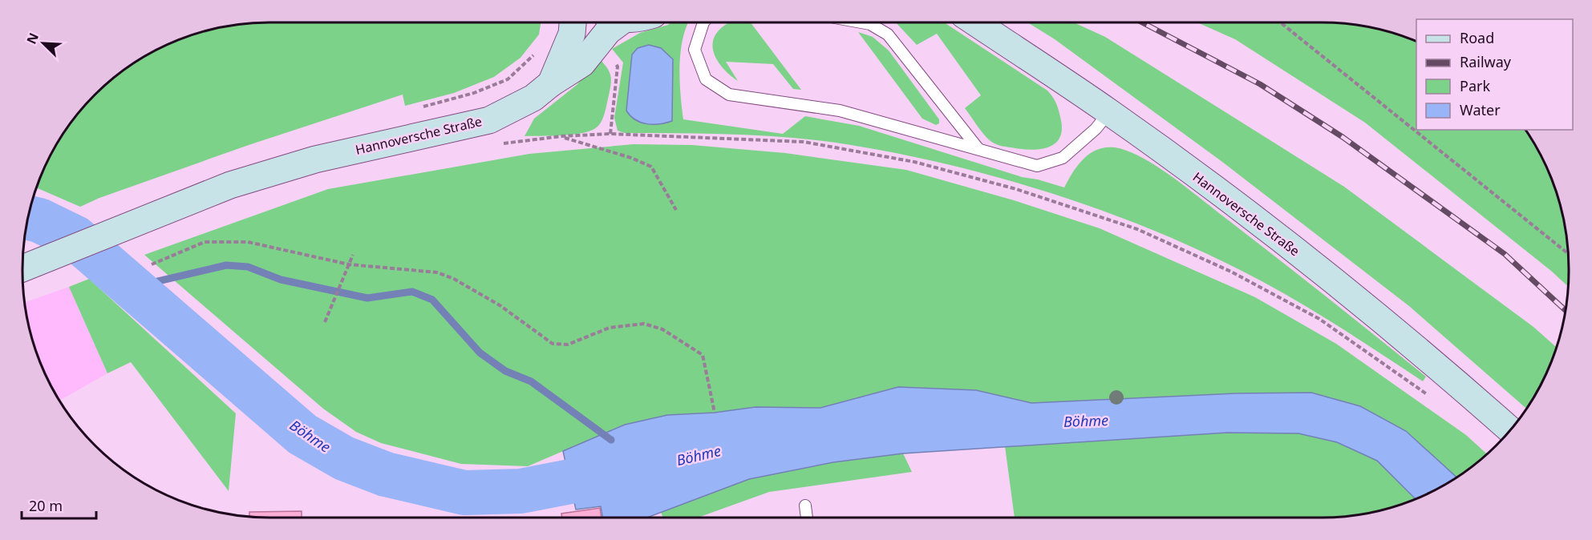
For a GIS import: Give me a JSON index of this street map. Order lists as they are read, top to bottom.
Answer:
{
  "streets": {
    "main road": ["Hannoversche Straße"]
  },
  "water": ["Böhme"],
  "legend": [
    "Road",
    "Railway",
    "Park",
    "Water"
  ],
  "scale_bar": "20 m",
  "north": "top left"
}
